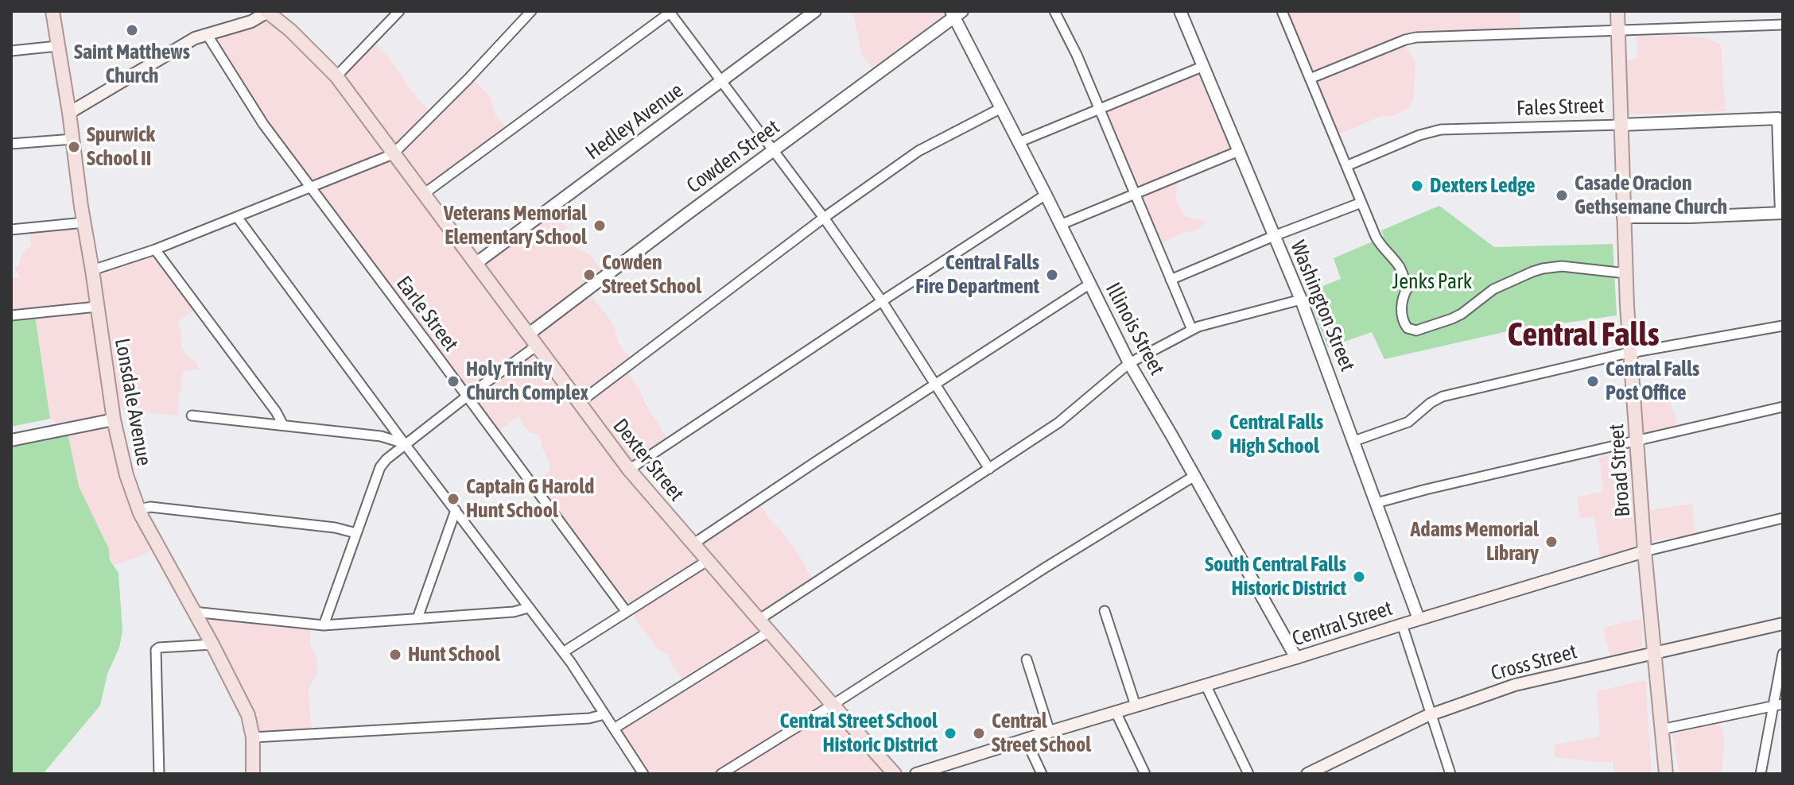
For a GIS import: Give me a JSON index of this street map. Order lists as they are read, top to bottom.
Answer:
{
  "streets": {
    "main road": [
      "Lonsdale Avenue",
      "Dexter Street",
      "Broad Street",
      "Central Street",
      "Cross Street"
    ],
    "street": [
      "Fales Street",
      "Hedley Avenue",
      "Cowden Street",
      "Washington Street",
      "Earle Street",
      "Illinois Street"
    ]
  },
  "crossings": [
    ["Fales Street", "Broad Street"],
    ["Hedley Avenue", "Dexter Street"],
    ["Cowden Street", "Illinois Street"],
    ["Cowden Street", "Dexter Street"],
    ["Washington Street", "Central Street"],
    ["Illinois Street", "Central Street"],
    ["Broad Street", "Central Street"],
    ["Broad Street", "Cross Street"]
  ],
  "districts": ["Central Falls"],
  "parks": ["Jenks Park"],
  "places": [
    "Saint Matthews Church",
    "Spurwick School II",
    "Dexters Ledge",
    "Casade Oracion Gethsemane Church",
    "Veterans Memorial Elementary School",
    "Cowden Street School",
    "Central Falls Fire Department",
    "Holy Trinity Church Complex",
    "Central Falls Post Office",
    "Central Falls High School",
    "Captain G Harold Hunt School",
    "Adams Memorial Library",
    "South Central Falls Historic District",
    "Hunt School",
    "Central Street School Historic District",
    "Central Street School"
  ]
}
